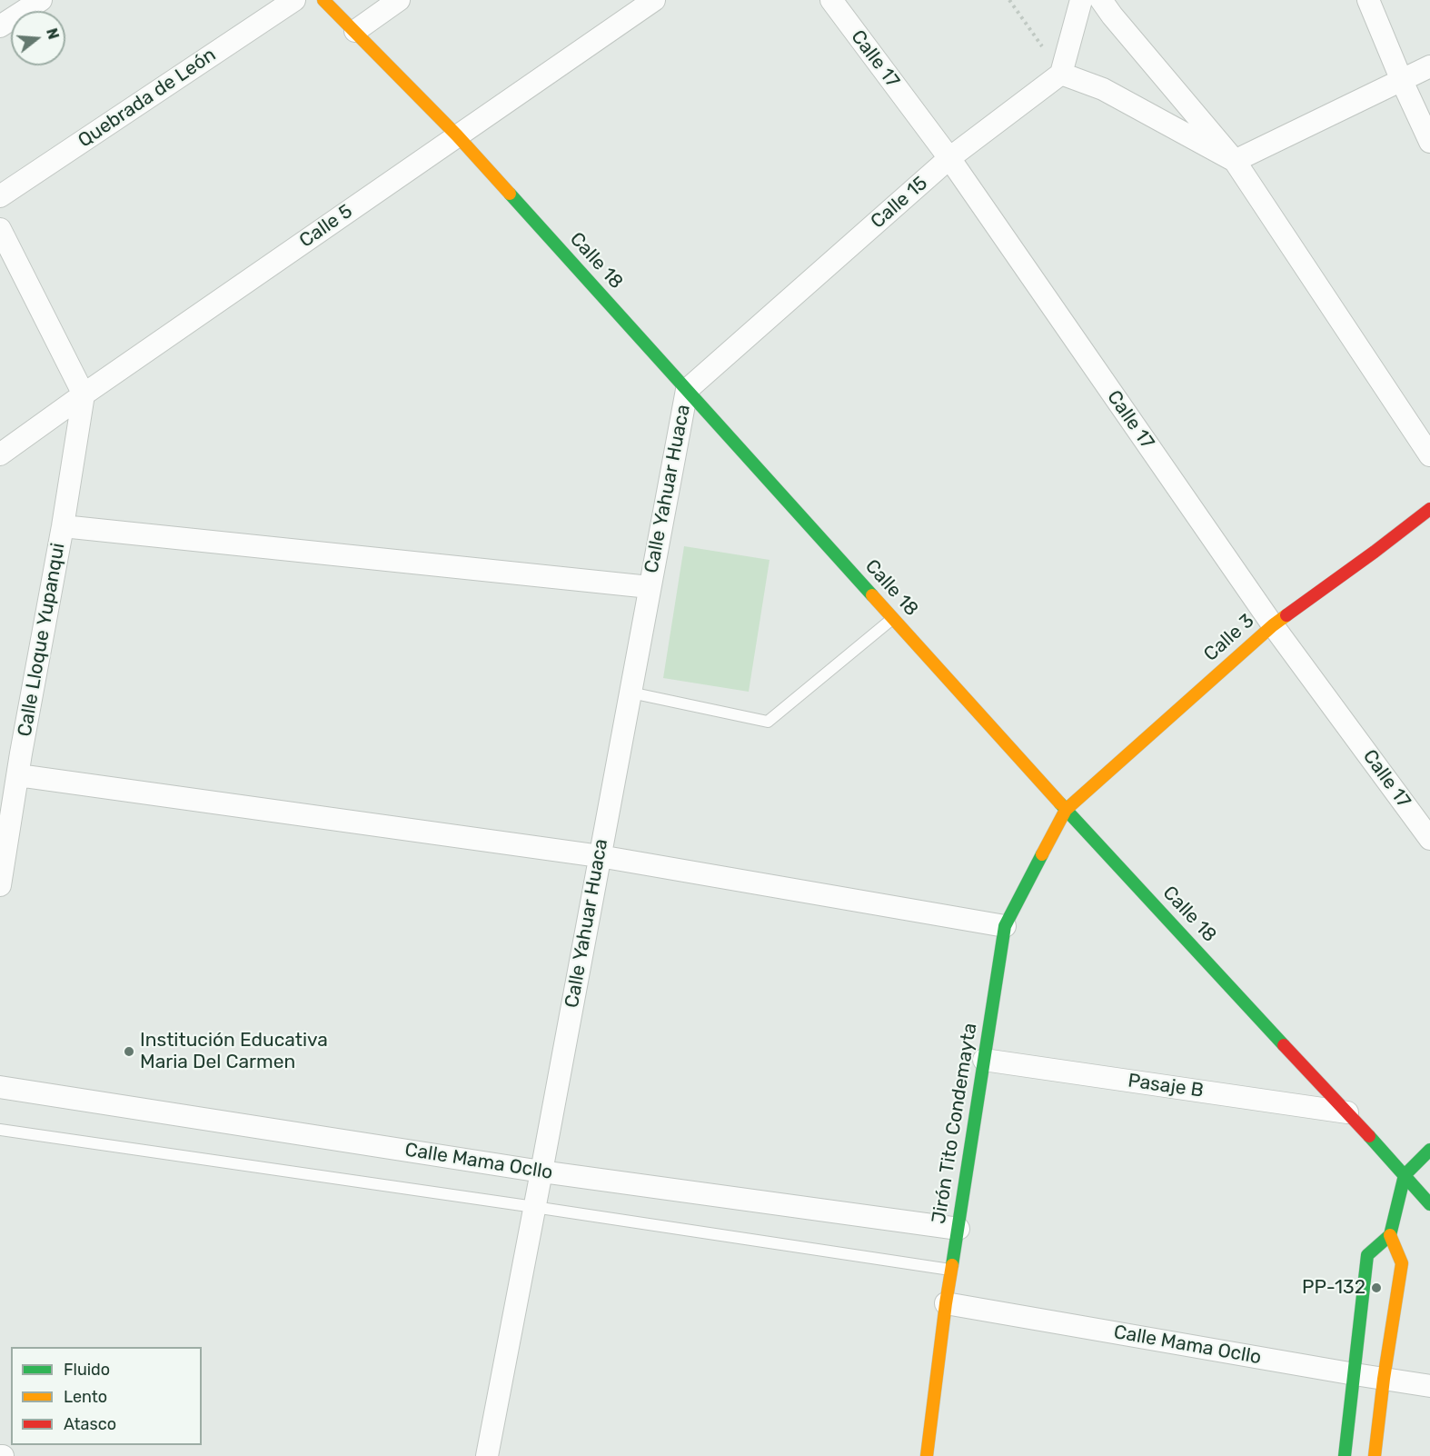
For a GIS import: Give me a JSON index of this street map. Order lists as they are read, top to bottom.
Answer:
{
  "streets": {
    "street": [
      "Calle 17",
      "Quebrada de León",
      "Calle 15",
      "Calle 5",
      "Calle 18",
      "Calle Yahuar Huaca",
      "Calle 3",
      "Calle Lloque Yupanqui",
      "Pasaje B",
      "Jirón Tito Condemayta",
      "Calle Mama Ocllo"
    ]
  },
  "crossings": [
    ["Calle 17", "Calle 15"],
    ["Calle 17", "Calle 3"],
    ["Calle 15", "Calle 18"],
    ["Calle 15", "Calle Yahuar Huaca"],
    ["Calle 5", "Calle 18"],
    ["Calle 5", "Calle Lloque Yupanqui"],
    ["Calle 18", "Calle Yahuar Huaca"],
    ["Calle 18", "Calle 3"],
    ["Calle 18", "Pasaje B"],
    ["Calle 18", "Jirón Tito Condemayta"],
    ["Calle Yahuar Huaca", "Calle Mama Ocllo"],
    ["Calle 3", "Jirón Tito Condemayta"],
    ["Pasaje B", "Jirón Tito Condemayta"],
    ["Jirón Tito Condemayta", "Calle Mama Ocllo"]
  ],
  "places": ["Institución Educativa Maria Del Carmen", "PP-132"],
  "legend": ["Fluido", "Lento", "Atasco"],
  "north": "right"
}
